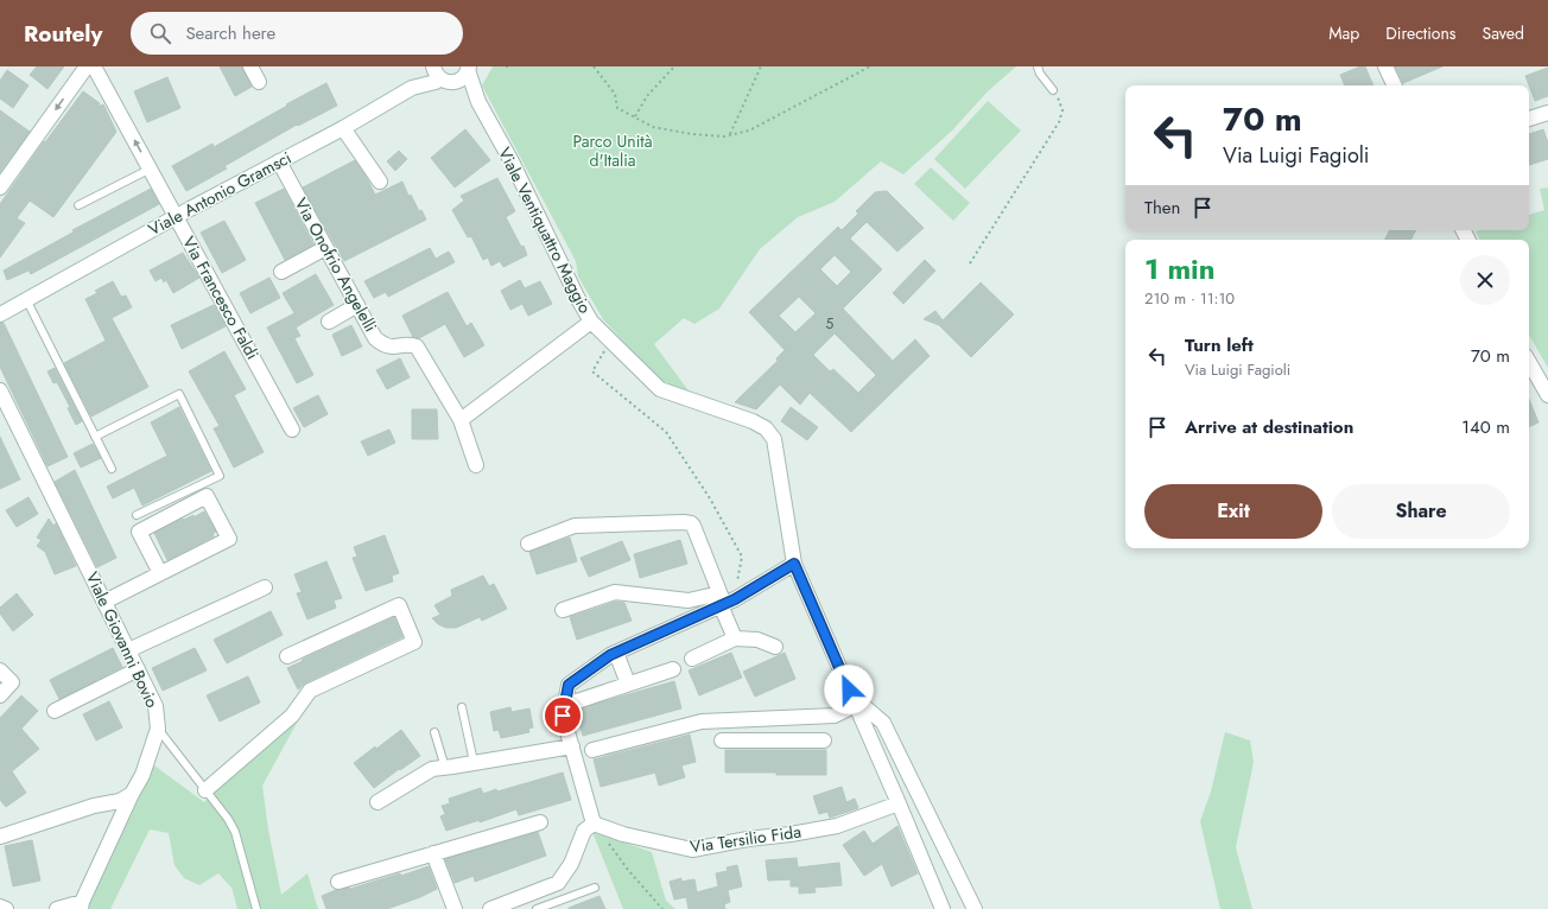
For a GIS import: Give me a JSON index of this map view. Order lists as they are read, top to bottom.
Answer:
{
  "streets": {
    "street": [
      "Viale Antonio Gramsci",
      "Viale Ventiquattro Maggio",
      "Via Onofrio Angelelli",
      "Via Francesco Faldi",
      "Viale Giovanni Bovio",
      "Via Tersilio Fida"
    ]
  },
  "crossings": [
    ["Viale Antonio Gramsci", "Via Onofrio Angelelli"],
    ["Viale Antonio Gramsci", "Via Francesco Faldi"],
    ["Viale Ventiquattro Maggio", "Via Tersilio Fida"]
  ],
  "parks": ["Parco Unità d'Italia"],
  "house_numbers": ["5"],
  "page": {
    "header": "Routely",
    "search": "Search here",
    "nav": ["Map", "Directions", "Saved"],
    "turn": ["70 m", "Via Luigi Fagioli"],
    "then": "Then",
    "heading": ["1 min", "210 m · 11:10"],
    "list": [
      {
        "name": "Turn left",
        "note": "Via Luigi Fagioli",
        "value": "70 m"
      },
      {
        "name": "Arrive at destination",
        "value": "140 m"
      }
    ],
    "buttons": ["Exit", "Share"]
  }
}
